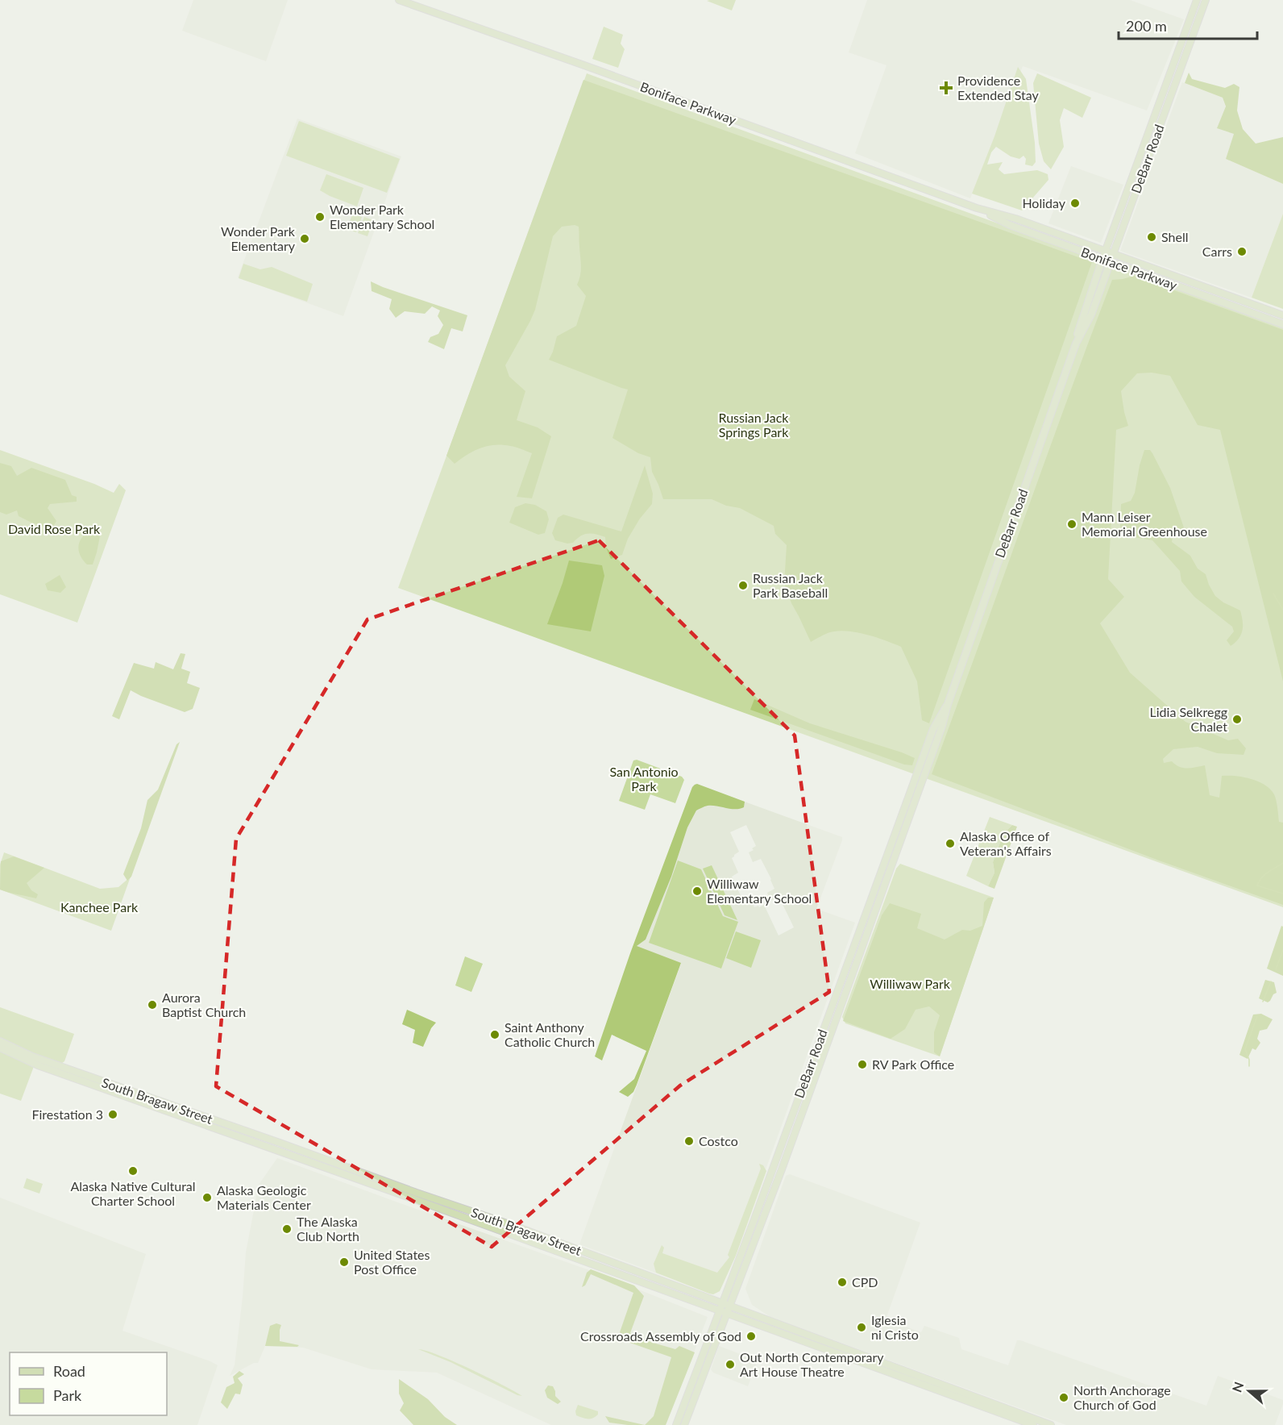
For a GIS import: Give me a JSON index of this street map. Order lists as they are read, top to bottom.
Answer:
{
  "streets": {
    "main road": ["Boniface Parkway", "DeBarr Road", "South Bragaw Street"]
  },
  "crossings": [
    ["Boniface Parkway", "DeBarr Road"],
    ["DeBarr Road", "South Bragaw Street"]
  ],
  "parks": [
    "Russian Jack Springs Park",
    "David Rose Park",
    "San Antonio Park",
    "Kanchee Park",
    "Williwaw Park"
  ],
  "places": {
    "health": ["Providence Extended Stay"],
    "other": [
      "Holiday",
      "Wonder Park Elementary School",
      "Shell",
      "Wonder Park Elementary",
      "Carrs",
      "Mann Leiser Memorial Greenhouse",
      "Russian Jack Park Baseball",
      "Lidia Selkregg Chalet",
      "Alaska Office of Veteran's Affairs",
      "Williwaw Elementary School",
      "Aurora Baptist Church",
      "Saint Anthony Catholic Church",
      "RV Park Office",
      "Firestation 3",
      "Costco",
      "Alaska Native Cultural Charter School",
      "Alaska Geologic Materials Center",
      "The Alaska Club North",
      "United States Post Office",
      "CPD",
      "Iglesia ni Cristo",
      "Crossroads Assembly of God",
      "Out North Contemporary Art House Theatre",
      "North Anchorage Church of God"
    ]
  },
  "legend": ["Road", "Park"],
  "scale_bar": "200 m",
  "north": "left"
}
